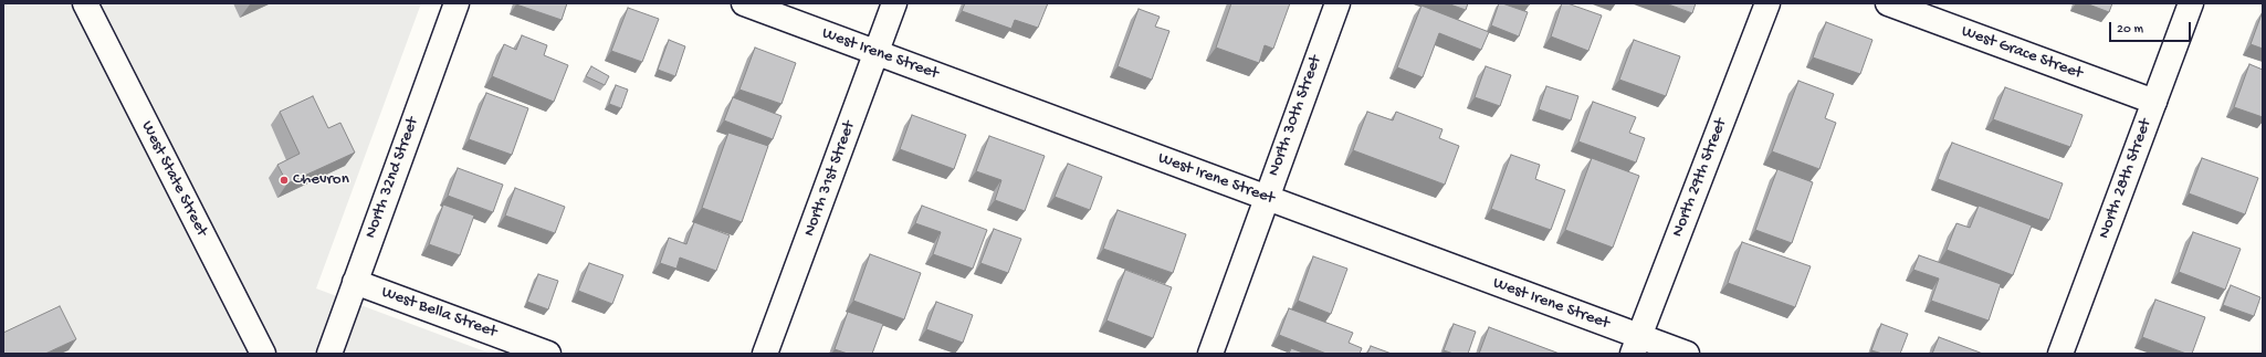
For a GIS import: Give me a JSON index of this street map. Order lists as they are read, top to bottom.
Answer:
{
  "streets": {
    "street": [
      "West Grace Street",
      "West Irene Street",
      "North 30th Street",
      "North 32nd Street",
      "North 29th Street",
      "West State Street",
      "North 31st Street",
      "North 28th Street",
      "West Bella Street"
    ]
  },
  "crossings": [
    ["West Grace Street", "North 28th Street"],
    ["West Irene Street", "North 30th Street"],
    ["West Irene Street", "North 29th Street"],
    ["West Irene Street", "North 31st Street"],
    ["North 32nd Street", "West Bella Street"]
  ],
  "places": ["Chevron"],
  "scale_bar": "20 m"
}
